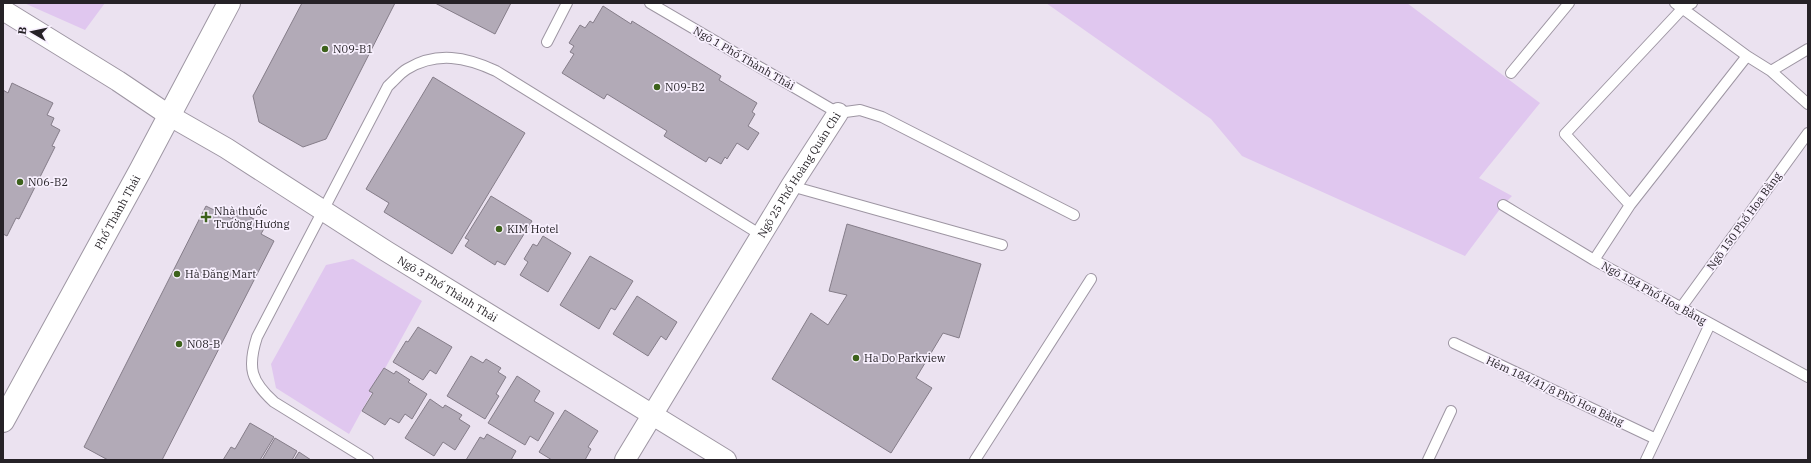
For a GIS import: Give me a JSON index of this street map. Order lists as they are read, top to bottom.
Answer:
{
  "streets": {
    "street": ["Ngõ 25 Phố Hoàng Quán Chi", "Phố Thành Thái", "Ngõ 3 Phố Thành Thái"],
    "lane": [
      "Ngõ 1 Phố Thành Thái",
      "Ngõ 150 Phố Hoa Bằng",
      "Ngõ 184 Phố Hoa Bằng",
      "Hẻm 184/41/8 Phố Hoa Bằng"
    ]
  },
  "crossings": [
    ["Ngõ 1 Phố Thành Thái", "Ngõ 25 Phố Hoàng Quán Chi"],
    ["Ngõ 25 Phố Hoàng Quán Chi", "Ngõ 3 Phố Thành Thái"],
    ["Phố Thành Thái", "Ngõ 3 Phố Thành Thái"],
    ["Ngõ 150 Phố Hoa Bằng", "Ngõ 184 Phố Hoa Bằng"]
  ],
  "places": {
    "other": [
      "N09-B1",
      "N09-B2",
      "N06-B2",
      "KIM Hotel",
      "Hà Đăng Mart",
      "N08-B",
      "Ha Do Parkview"
    ],
    "health": ["Nhà thuốc Trường Hương"]
  },
  "north": "left"
}
